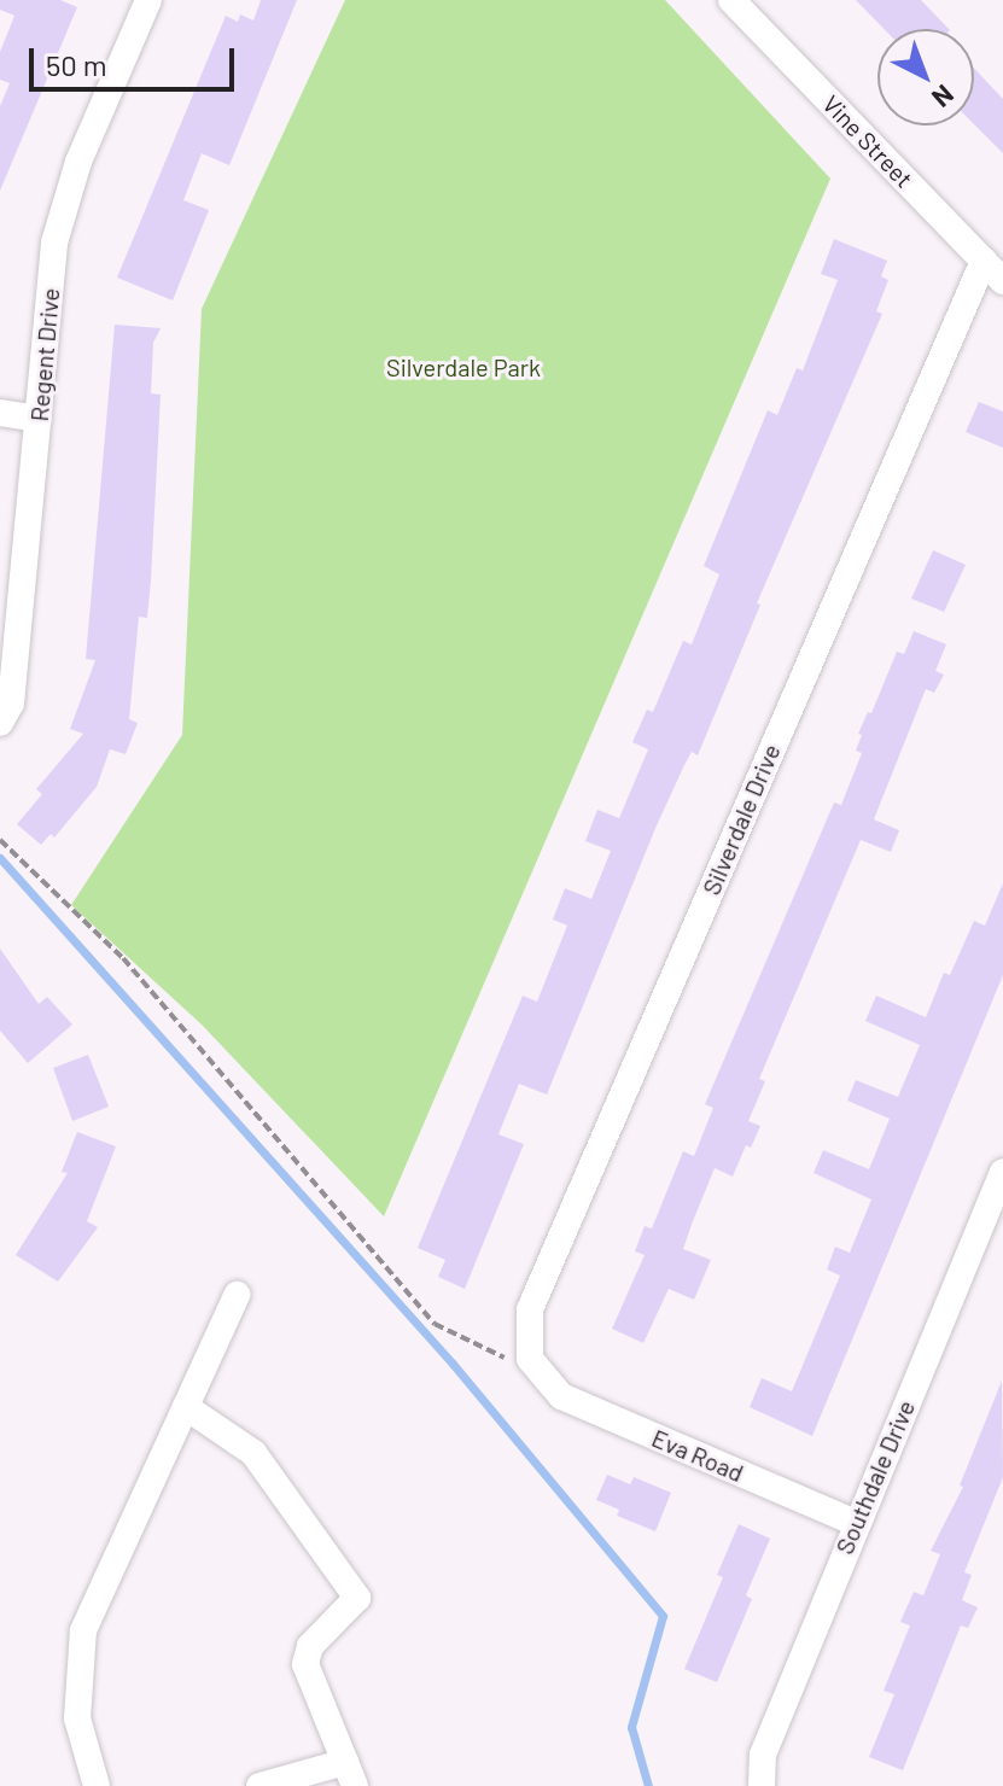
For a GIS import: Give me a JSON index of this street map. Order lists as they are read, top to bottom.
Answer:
{
  "streets": {
    "street": [
      "Vine Street",
      "Regent Drive",
      "Silverdale Drive",
      "Eva Road",
      "Southdale Drive"
    ]
  },
  "crossings": [
    ["Vine Street", "Silverdale Drive"],
    ["Silverdale Drive", "Eva Road"],
    ["Eva Road", "Southdale Drive"]
  ],
  "parks": ["Silverdale Park"],
  "scale_bar": "50 m",
  "north": "bottom right"
}
